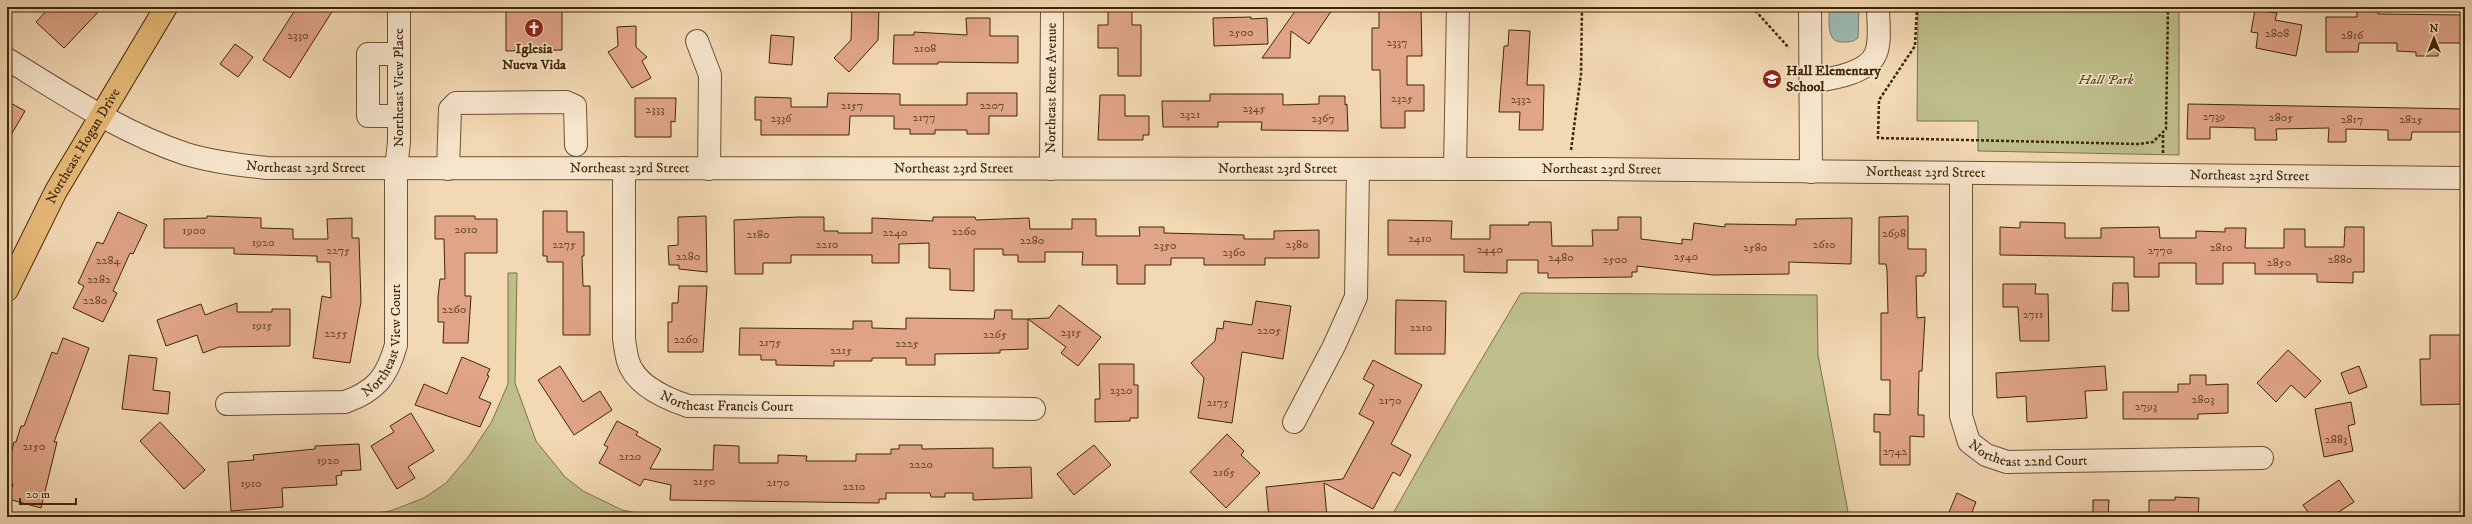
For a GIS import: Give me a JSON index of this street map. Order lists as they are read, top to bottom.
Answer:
{
  "streets": {
    "highway": ["Northeast Hogan Drive"],
    "street": [
      "Northeast View Place",
      "Northeast Rene Avenue",
      "Northeast 23rd Street",
      "Northeast View Court",
      "Northeast Francis Court",
      "Northeast 22nd Court"
    ]
  },
  "crossings": [
    ["Northeast View Place", "Northeast 23rd Street"],
    ["Northeast View Place", "Northeast View Court"],
    ["Northeast Rene Avenue", "Northeast 23rd Street"],
    ["Northeast Hogan Drive", "Northeast 23rd Street"],
    ["Northeast 23rd Street", "Northeast View Court"],
    ["Northeast 23rd Street", "Northeast Francis Court"],
    ["Northeast 23rd Street", "Northeast 22nd Court"]
  ],
  "parks": ["Hall Park"],
  "places": {
    "church": ["Iglesia Nueva Vida"],
    "school or university": ["Hall Elementary School"]
  },
  "house_numbers": [
    "2500",
    "2808",
    "2330",
    "2816",
    "2337",
    "2108",
    "2325",
    "2332",
    "2157",
    "2207",
    "2345",
    "2333",
    "2321",
    "2739",
    "2177",
    "2805",
    "2336",
    "2367",
    "2817",
    "2825",
    "2010",
    "1900",
    "2260",
    "2240",
    "2698",
    "2180",
    "2410",
    "2280",
    "1920",
    "2275",
    "2210",
    "2380",
    "2610",
    "2350",
    "2580",
    "2810",
    "2440",
    "2275",
    "2770",
    "2360",
    "2280",
    "2540",
    "2480",
    "2500",
    "2880",
    "2284",
    "2850",
    "2282",
    "2280",
    "2260",
    "2711",
    "1915",
    "2210",
    "2205",
    "2315",
    "2255",
    "2265",
    "2260",
    "2175",
    "2225",
    "2215",
    "2320",
    "2803",
    "2170",
    "2175",
    "2793",
    "2883",
    "2150",
    "2742",
    "2120",
    "1920",
    "2220",
    "2165",
    "2150",
    "2170",
    "1910",
    "2210"
  ],
  "scale_bar": "20 m",
  "north": "top"
}
